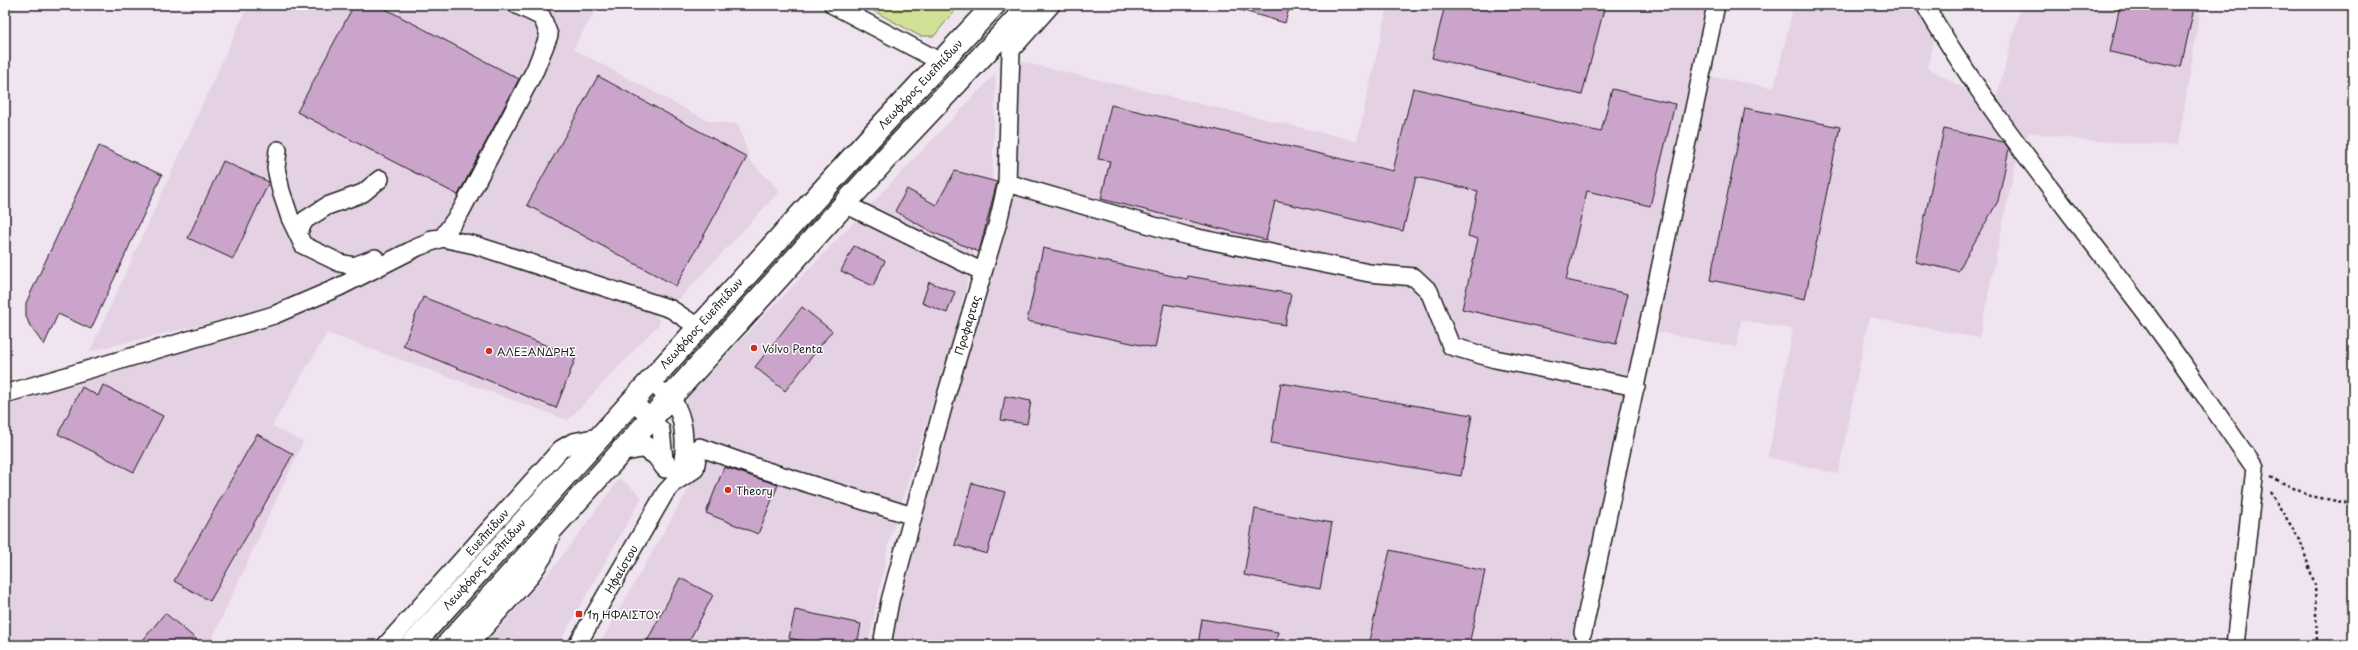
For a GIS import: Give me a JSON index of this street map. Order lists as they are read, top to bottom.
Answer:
{
  "streets": {
    "main road": ["Λεωφόρος Ευελπίδων"],
    "street": ["Προφαρτας", "Ευελπίδων", "Ηφαίστου"]
  },
  "crossings": [
    ["Λεωφόρος Ευελπίδων", "Ευελπίδων"],
    ["Λεωφόρος Ευελπίδων", "Ηφαίστου"]
  ],
  "places": {
    "other": ["Volvo Penta", "ΑΛΕΞΑΝΔΡΗΣ", "Theory"],
    "transit": ["1η ΗΦΑΙΣΤΟΥ"]
  }
}
